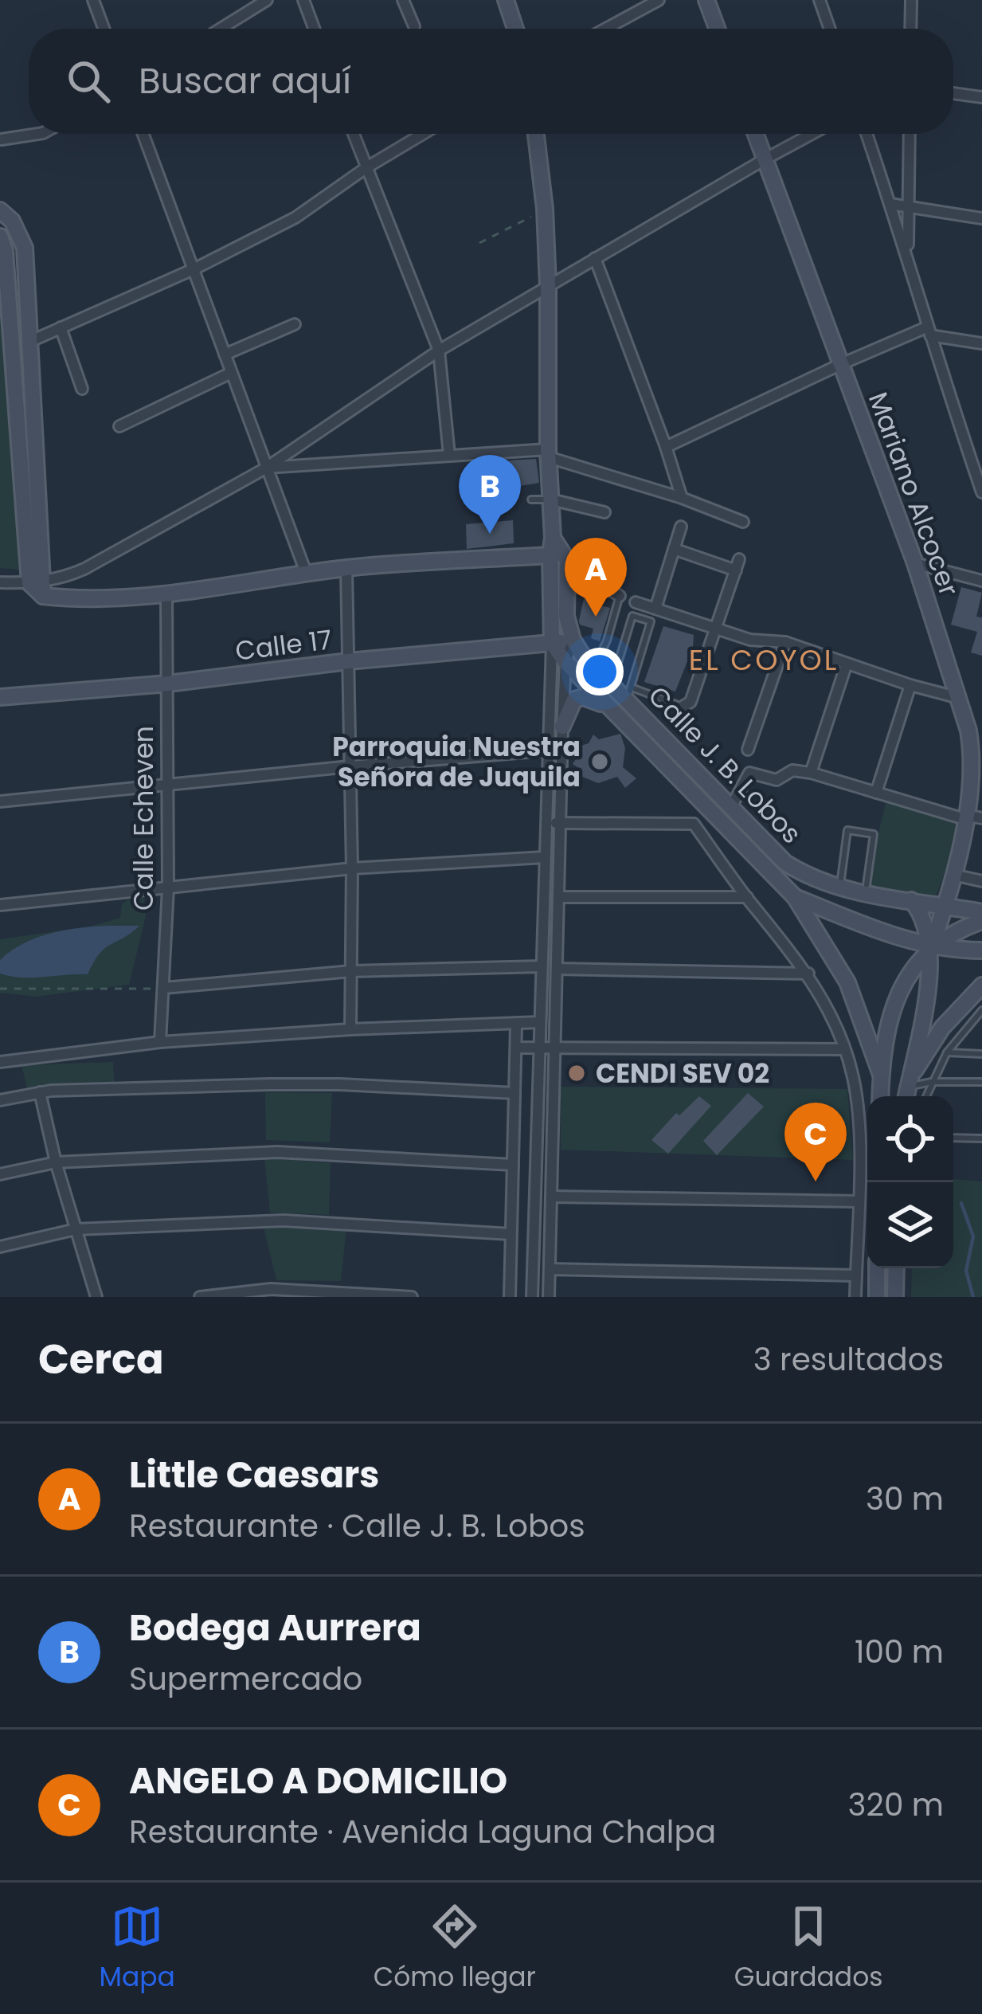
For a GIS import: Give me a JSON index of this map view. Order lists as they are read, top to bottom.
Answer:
{
  "streets": {
    "main road": ["Mariano Alcocer", "Calle 17", "Calle J. B. Lobos"],
    "street": ["Calle Echeven"]
  },
  "crossings": [
    ["Mariano Alcocer", "Calle J. B. Lobos"],
    ["Calle 17", "Calle J. B. Lobos"],
    ["Calle 17", "Calle Echeven"]
  ],
  "districts": ["EL COYOL"],
  "places": ["Parroquia Nuestra Señora de Juquila", "CENDI SEV 02"],
  "page": {
    "search": "Buscar aquí",
    "pins": ["B", "A", "C"],
    "heading": ["Cerca", "3 resultados"],
    "list": [
      {
        "mark": "A",
        "name": "Little Caesars",
        "note": "Restaurante · Calle J. B. Lobos",
        "value": "30 m"
      },
      {
        "mark": "B",
        "name": "Bodega Aurrera",
        "note": "Supermercado",
        "value": "100 m"
      },
      {
        "mark": "C",
        "name": "ANGELO A DOMICILIO",
        "note": "Restaurante · Avenida Laguna Chalpa",
        "value": "320 m"
      }
    ],
    "nav": ["Mapa", "Cómo llegar", "Guardados"]
  }
}
